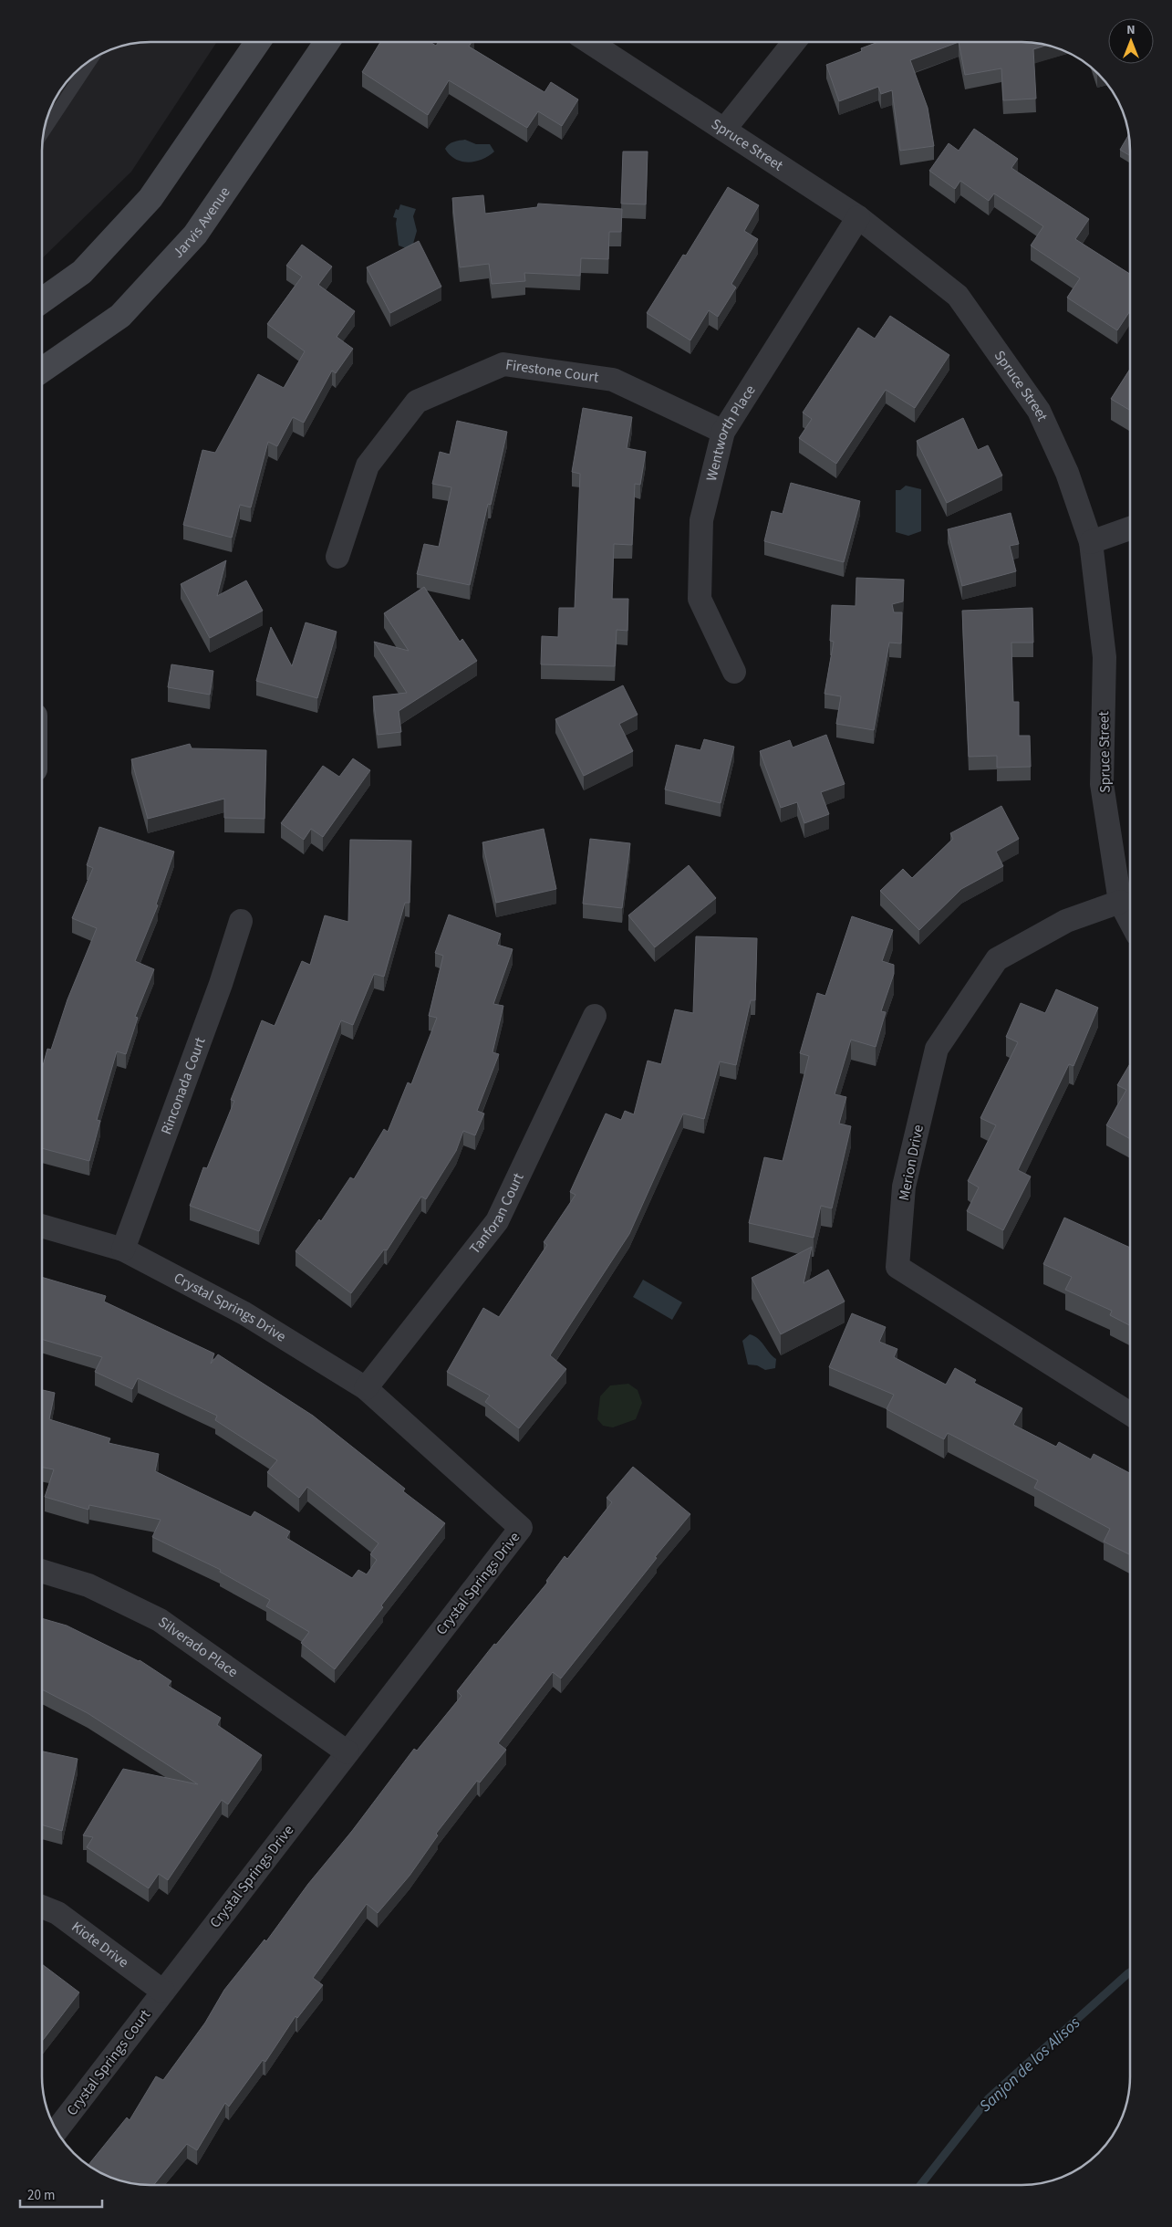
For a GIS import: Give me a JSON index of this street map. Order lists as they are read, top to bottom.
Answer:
{
  "streets": {
    "main road": ["Jarvis Avenue"],
    "street": [
      "Spruce Street",
      "Firestone Court",
      "Wentworth Place",
      "Rinconada Court",
      "Merion Drive",
      "Tanforan Court",
      "Crystal Springs Drive",
      "Silverado Place",
      "Kiote Drive",
      "Crystal Springs Court"
    ]
  },
  "crossings": [
    ["Spruce Street", "Wentworth Place"],
    ["Spruce Street", "Merion Drive"],
    ["Firestone Court", "Wentworth Place"],
    ["Rinconada Court", "Crystal Springs Drive"],
    ["Tanforan Court", "Crystal Springs Drive"],
    ["Crystal Springs Drive", "Silverado Place"],
    ["Crystal Springs Drive", "Kiote Drive"],
    ["Crystal Springs Drive", "Crystal Springs Court"],
    ["Kiote Drive", "Crystal Springs Court"]
  ],
  "water": ["Sanjon de los Alisos"],
  "scale_bar": "20 m",
  "north": "top"
}
